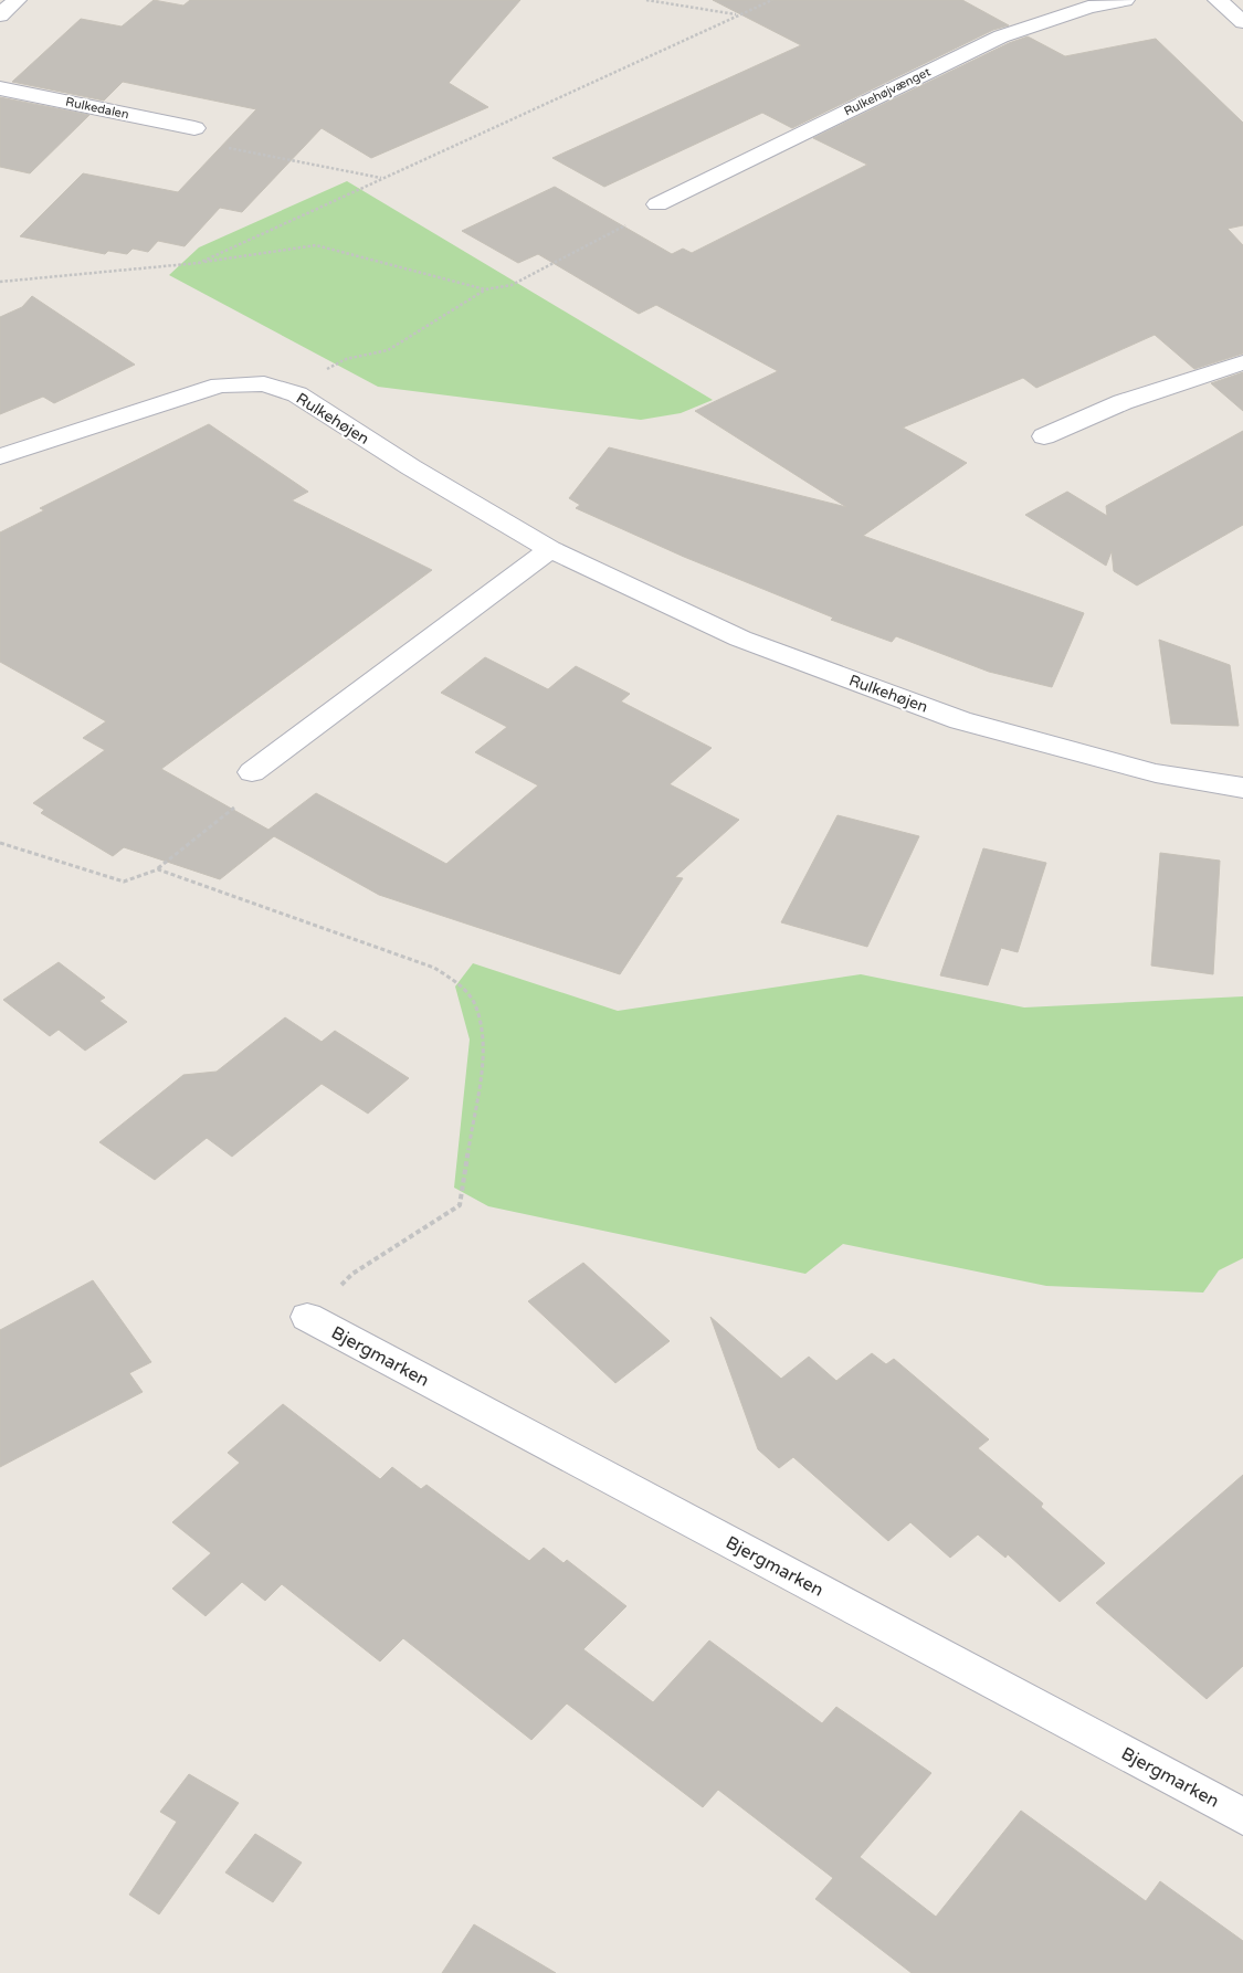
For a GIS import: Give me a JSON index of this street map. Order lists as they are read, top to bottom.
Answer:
{
  "streets": {
    "street": [
      "Rulkehøjvænget",
      "Rulkedalen",
      "Rulkehøjen",
      "Bjergmarken"
    ]
  }
}
